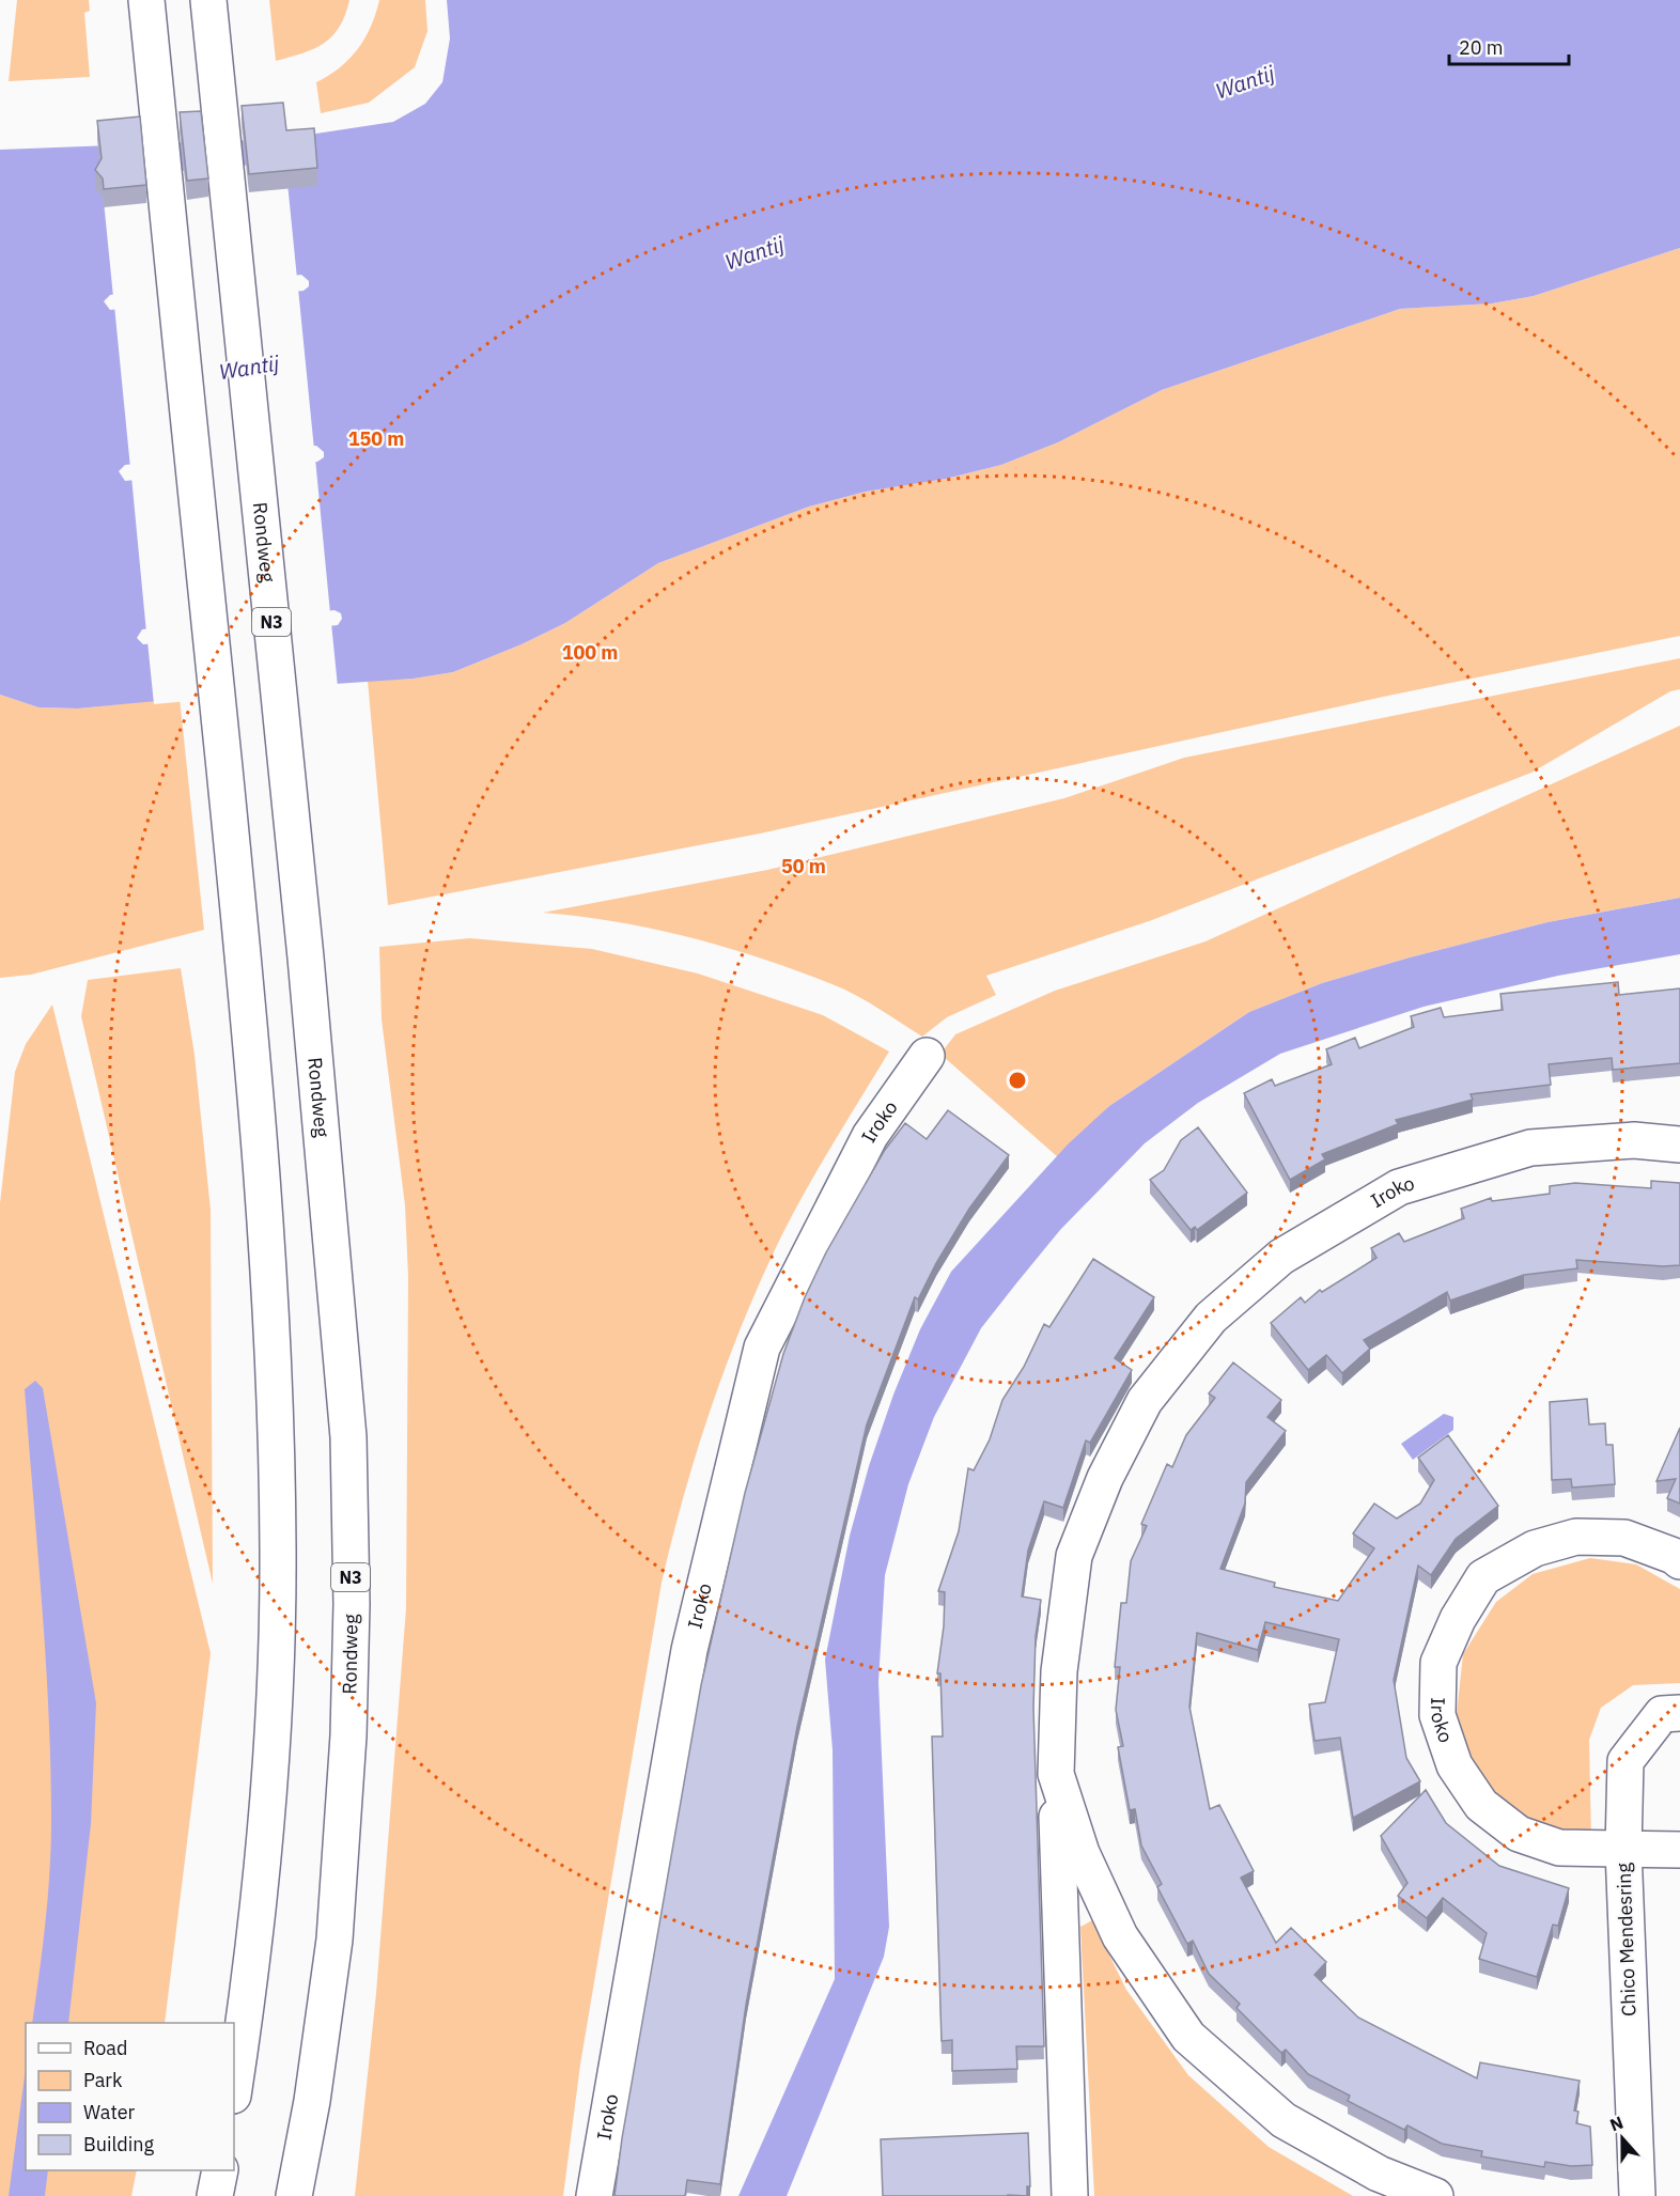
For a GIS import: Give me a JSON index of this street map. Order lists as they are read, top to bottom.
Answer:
{
  "streets": {
    "street": [
      "Rondweg",
      "N3",
      "Iroko",
      "Chico Mendesring"
    ]
  },
  "crossings": [
    ["Iroko", "Chico Mendesring"]
  ],
  "water": ["Wantij"],
  "legend": [
    "Road",
    "Park",
    "Water",
    "Building"
  ],
  "scale_bar": "20 m",
  "north": "top",
  "rings": ["150 m", "100 m", "50 m"]
}
